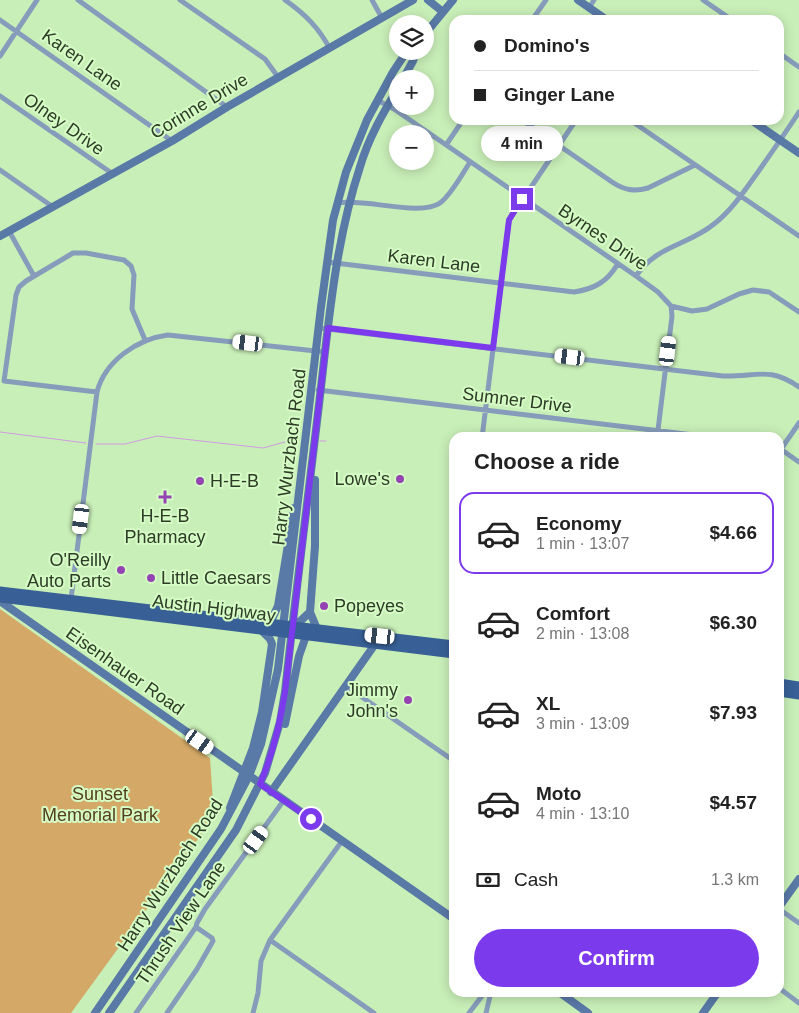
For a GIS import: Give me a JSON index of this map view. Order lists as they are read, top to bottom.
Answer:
{
  "streets": {
    "main road": [
      "Corinne Drive",
      "Harry Wurzbach Road",
      "Austin Highway",
      "Eisenhauer Road"
    ],
    "street": [
      "Karen Lane",
      "Olney Drive",
      "Byrnes Drive",
      "Sumner Drive",
      "Thrush View Lane"
    ]
  },
  "crossings": [
    ["Karen Lane", "Corinne Drive"],
    ["Karen Lane", "Byrnes Drive"],
    ["Karen Lane", "Harry Wurzbach Road"],
    ["Corinne Drive", "Olney Drive"],
    ["Byrnes Drive", "Harry Wurzbach Road"],
    ["Sumner Drive", "Harry Wurzbach Road"],
    ["Harry Wurzbach Road", "Eisenhauer Road"],
    ["Austin Highway", "Eisenhauer Road"],
    ["Eisenhauer Road", "Thrush View Lane"]
  ],
  "parks": ["Sunset Memorial Park"],
  "places": {
    "other": [
      "Lowe's",
      "H-E-B",
      "O'Reilly Auto Parts",
      "Little Caesars",
      "Popeyes",
      "Jimmy John's"
    ],
    "health": ["H-E-B Pharmacy"]
  },
  "page": {
    "map_buttons": ["+", "−"],
    "banner": ["Domino's", "Ginger Lane"],
    "bubble": "4 min",
    "heading": "Choose a ride",
    "list": [
      {
        "name": "Economy",
        "note": "1 min · 13:07",
        "value": "$4.66"
      },
      {
        "name": "Comfort",
        "note": "2 min · 13:08",
        "value": "$6.30"
      },
      {
        "name": "XL",
        "note": "3 min · 13:09",
        "value": "$7.93"
      },
      {
        "name": "Moto",
        "note": "4 min · 13:10",
        "value": "$4.57"
      }
    ],
    "pay": ["Cash", "1.3 km"],
    "buttons": "Confirm"
  }
}
